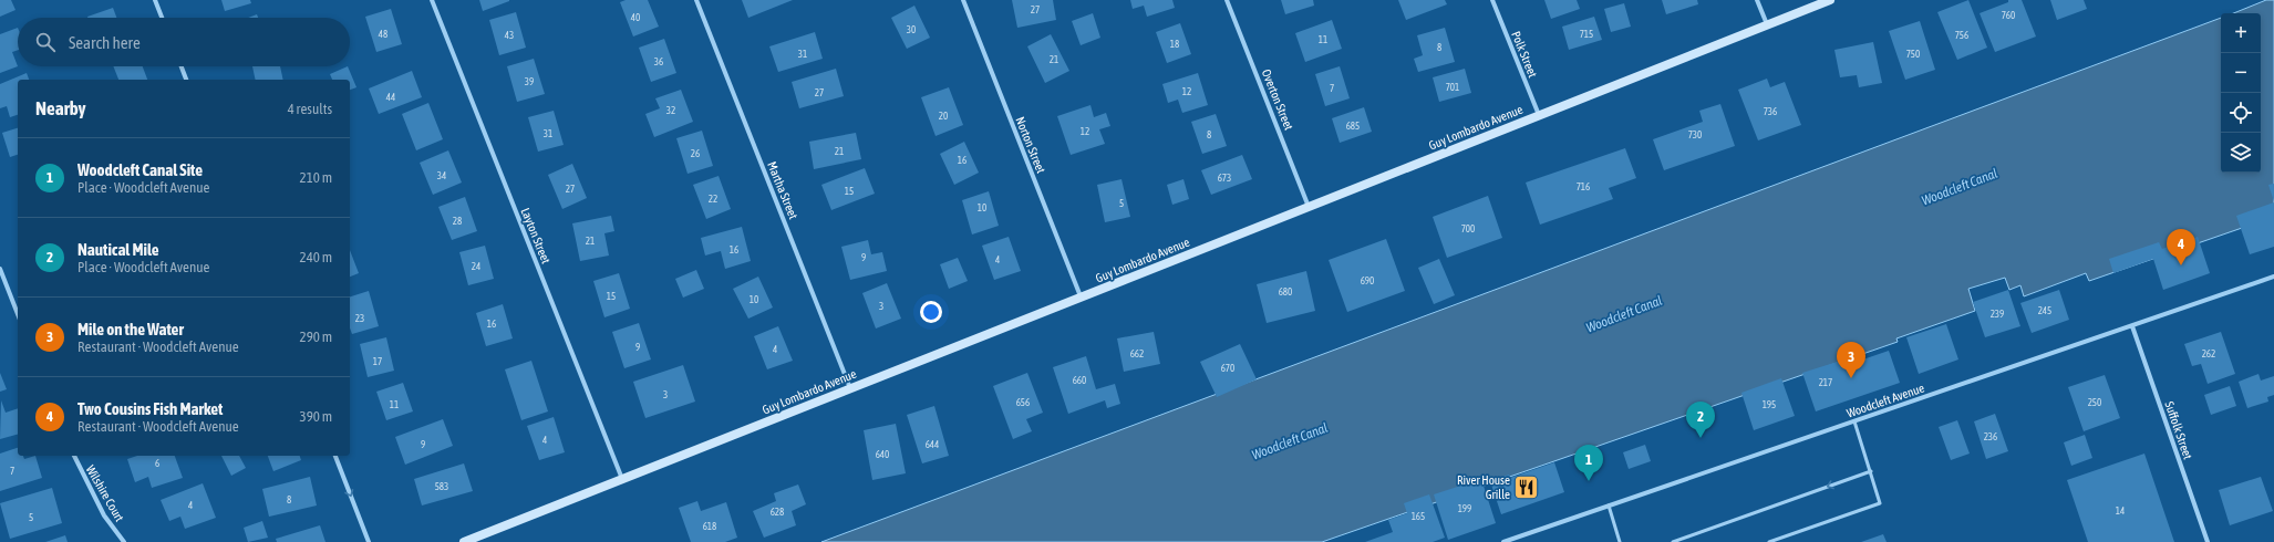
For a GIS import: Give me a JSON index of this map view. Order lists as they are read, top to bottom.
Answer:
{
  "streets": {
    "street": [
      "Polk Street",
      "Overton Street",
      "Guy Lombardo Avenue",
      "Norton Street",
      "Martha Street",
      "Layton Street",
      "Woodcleft Avenue",
      "Suffolk Street",
      "Wilshire Court"
    ]
  },
  "crossings": [
    ["Polk Street", "Guy Lombardo Avenue"],
    ["Overton Street", "Guy Lombardo Avenue"],
    ["Guy Lombardo Avenue", "Norton Street"],
    ["Guy Lombardo Avenue", "Martha Street"],
    ["Guy Lombardo Avenue", "Layton Street"],
    ["Woodcleft Avenue", "Suffolk Street"]
  ],
  "water": ["Woodcleft Canal"],
  "places": {
    "restaurant": ["River House Grille"]
  },
  "house_numbers": [
    "27",
    "760",
    "40",
    "30",
    "48",
    "715",
    "43",
    "756",
    "11",
    "18",
    "8",
    "31",
    "750",
    "21",
    "36",
    "39",
    "701",
    "7",
    "12",
    "27",
    "44",
    "32",
    "736",
    "20",
    "685",
    "12",
    "31",
    "8",
    "730",
    "21",
    "26",
    "16",
    "34",
    "673",
    "716",
    "27",
    "15",
    "22",
    "5",
    "10",
    "28",
    "700",
    "21",
    "16",
    "9",
    "4",
    "24",
    "690",
    "680",
    "15",
    "10",
    "3",
    "245",
    "239",
    "23",
    "16",
    "9",
    "4",
    "662",
    "262",
    "17",
    "670",
    "660",
    "217",
    "3",
    "656",
    "250",
    "11",
    "195",
    "236",
    "4",
    "9",
    "644",
    "640",
    "6",
    "7",
    "583",
    "8",
    "4",
    "199",
    "14",
    "628",
    "165",
    "5",
    "618"
  ],
  "page": {
    "map_buttons": ["+", "−"],
    "search": "Search here",
    "heading": ["Nearby", "4 results"],
    "list": [
      {
        "mark": "1",
        "name": "Woodcleft Canal Site",
        "note": "Place · Woodcleft Avenue",
        "value": "210 m"
      },
      {
        "mark": "2",
        "name": "Nautical Mile",
        "note": "Place · Woodcleft Avenue",
        "value": "240 m"
      },
      {
        "mark": "3",
        "name": "Mile on the Water",
        "note": "Restaurant · Woodcleft Avenue",
        "value": "290 m"
      },
      {
        "mark": "4",
        "name": "Two Cousins Fish Market",
        "note": "Restaurant · Woodcleft Avenue",
        "value": "390 m"
      }
    ],
    "pins": [
      "4",
      "3",
      "2",
      "1"
    ]
  }
}
